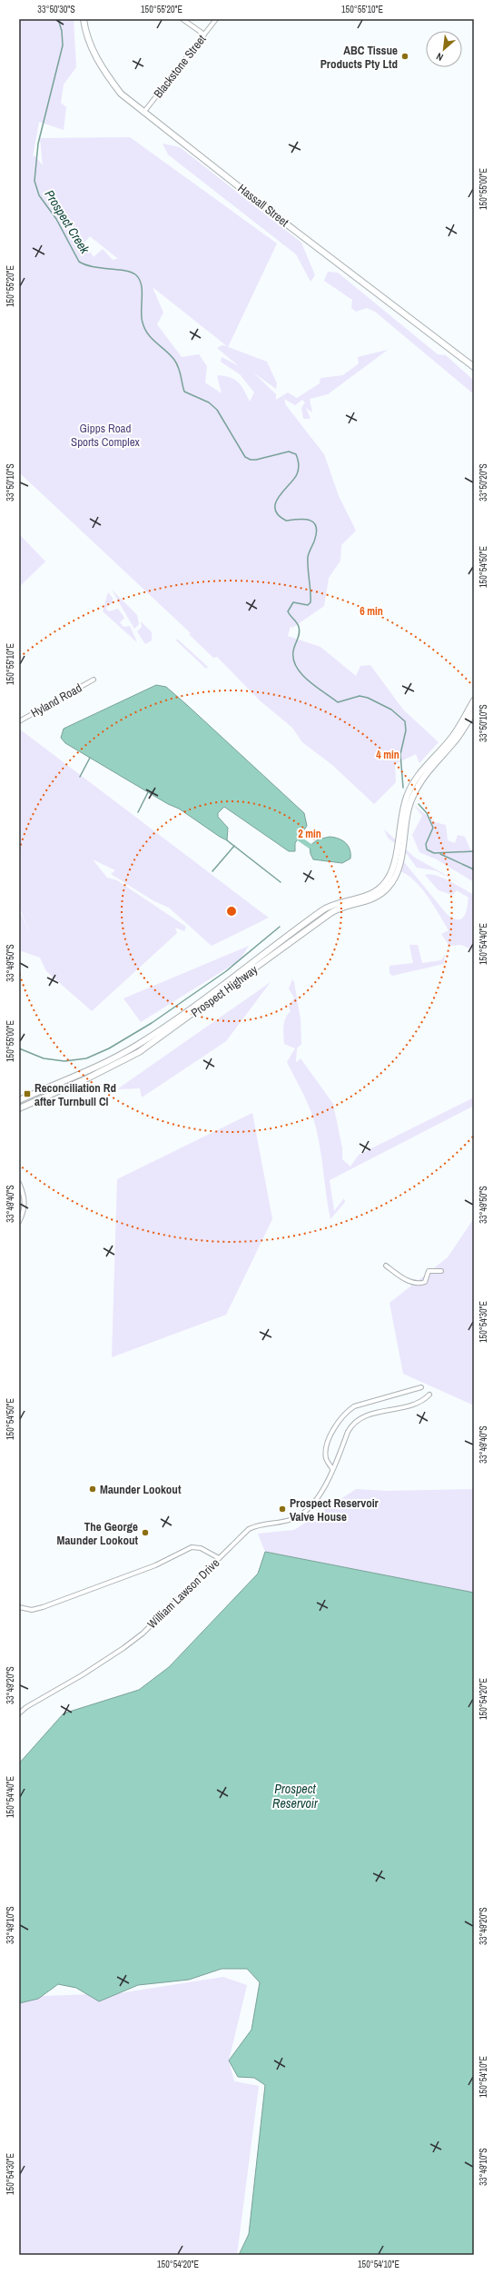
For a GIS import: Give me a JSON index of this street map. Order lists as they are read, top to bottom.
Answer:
{
  "streets": {
    "main road": ["Hassall Street", "Prospect Highway"],
    "street": ["Blackstone Street", "Hyland Road", "William Lawson Drive"]
  },
  "crossings": [
    ["Blackstone Street", "Hassall Street"]
  ],
  "water": ["Prospect Creek", "Prospect Reservoir"],
  "parks": ["Gipps Road Sports Complex"],
  "places": {
    "other": [
      "ABC Tissue Products Pty Ltd",
      "Maunder Lookout",
      "Prospect Reservoir Valve House",
      "The George Maunder Lookout"
    ],
    "transit": ["Reconciliation Rd after Turnbull Cl"]
  },
  "north": "bottom left",
  "coordinates": [
    "33°50'30\"S",
    "150°55'20\"E",
    "150°55'10\"E",
    "150°55'00\"E",
    "33°50'10\"S",
    "33°50'20\"S",
    "150°54'50\"E",
    "150°54'40\"E",
    "33°49'50\"S",
    "33°49'40\"S",
    "150°54'30\"E",
    "33°49'20\"S",
    "150°54'20\"E",
    "33°49'10\"S",
    "150°54'10\"E"
  ],
  "rings": ["6 min", "4 min", "2 min"]
}
